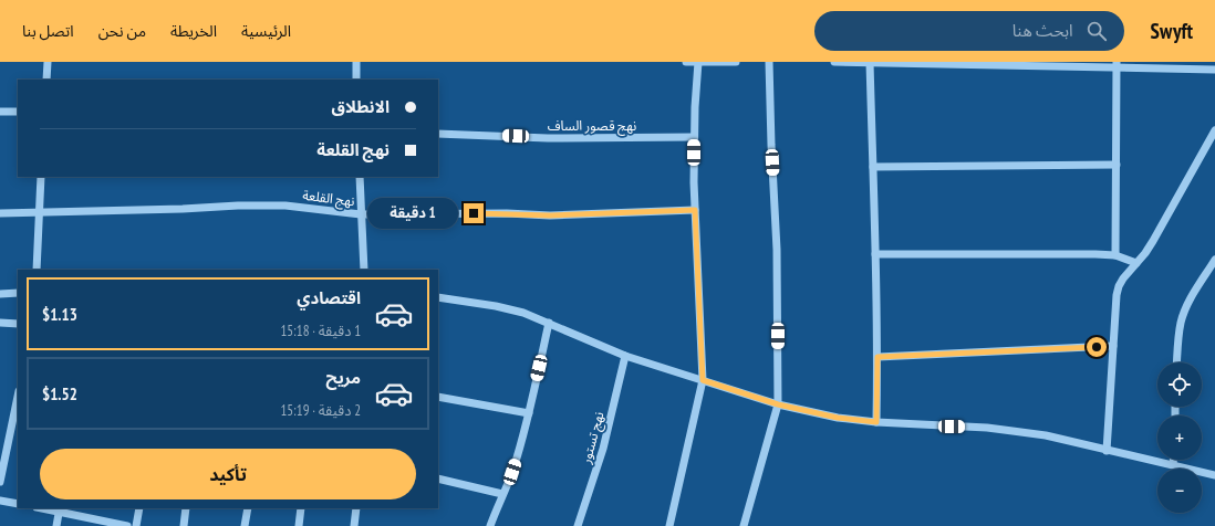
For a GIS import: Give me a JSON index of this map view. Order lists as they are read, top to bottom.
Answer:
{
  "streets": {
    "street": ["نهج قصور الساف", "نهج القلعة", "نهج تستور"]
  },
  "page": {
    "header": "Swyft",
    "search": "ابحث هنا",
    "nav": [
      "الرئيسية",
      "الخريطة",
      "من نحن",
      "اتصل بنا"
    ],
    "banner": ["الانطلاق", "نهج القلعة"],
    "bubble": "1 دقيقة",
    "list": [
      {
        "name": "اقتصادي",
        "note": "1 دقيقة · 15:18",
        "value": "$1.13"
      },
      {
        "name": "مريح",
        "note": "2 دقيقة · 15:19",
        "value": "$1.52"
      }
    ],
    "map_buttons": ["+", "−"],
    "buttons": "تأكيد"
  }
}
